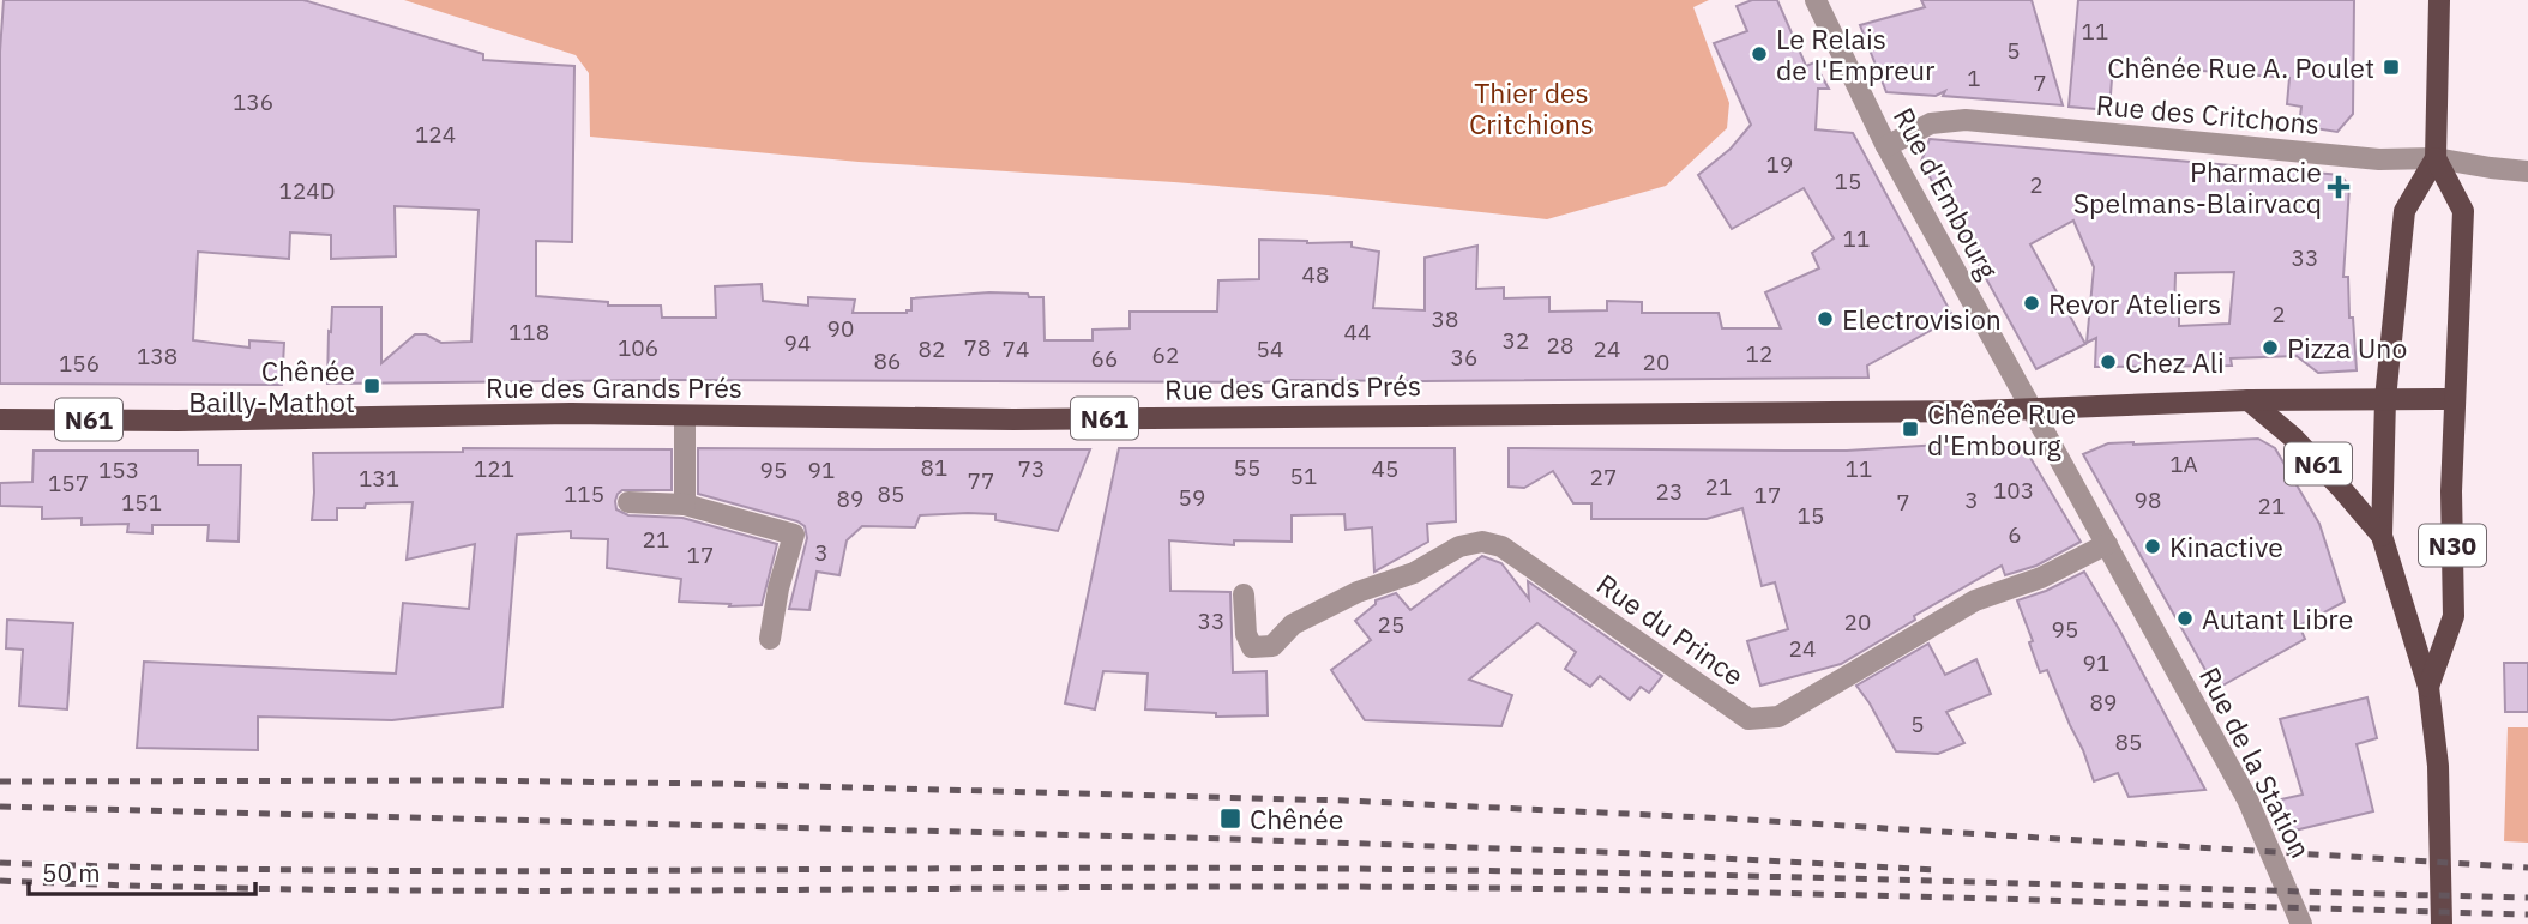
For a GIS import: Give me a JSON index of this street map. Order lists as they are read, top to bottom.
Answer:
{
  "streets": {
    "main road": ["Rue des Grands Prés", "N61", "N30"],
    "street": [
      "Rue des Critchons",
      "Rue d'Embourg",
      "Rue du Prince",
      "Rue de la Station"
    ]
  },
  "crossings": [
    ["Rue des Critchons", "Rue d'Embourg"],
    ["Rue des Critchons", "N30"],
    ["Rue d'Embourg", "Rue des Grands Prés"],
    ["Rue d'Embourg", "Rue de la Station"],
    ["Rue des Grands Prés", "N61"],
    ["Rue des Grands Prés", "N30"],
    ["Rue des Grands Prés", "Rue de la Station"],
    ["N61", "N30"],
    ["Rue du Prince", "Rue de la Station"]
  ],
  "parks": ["Thier des Critchions"],
  "places": {
    "other": [
      "Le Relais de l'Empreur",
      "Revor Ateliers",
      "Electrovision",
      "Pizza Uno",
      "Chez Ali",
      "Kinactive",
      "Autant Libre"
    ],
    "transit": [
      "Chênée Rue A. Poulet",
      "Chênée Bailly-Mathot",
      "Chênée Rue d'Embourg",
      "Chênée"
    ],
    "health": ["Pharmacie Spelmans-Blairvacq"]
  },
  "house_numbers": [
    "11",
    "5",
    "1",
    "7",
    "136",
    "124",
    "19",
    "15",
    "2",
    "124D",
    "11",
    "33",
    "48",
    "2",
    "38",
    "90",
    "118",
    "44",
    "32",
    "94",
    "28",
    "106",
    "78",
    "82",
    "74",
    "54",
    "24",
    "12",
    "62",
    "138",
    "36",
    "66",
    "86",
    "20",
    "156",
    "1A",
    "81",
    "55",
    "121",
    "73",
    "45",
    "11",
    "153",
    "95",
    "91",
    "51",
    "27",
    "131",
    "77",
    "157",
    "21",
    "103",
    "23",
    "115",
    "85",
    "17",
    "59",
    "89",
    "3",
    "98",
    "151",
    "7",
    "21",
    "15",
    "6",
    "21",
    "3",
    "17",
    "33",
    "20",
    "25",
    "95",
    "24",
    "91",
    "89",
    "5",
    "85"
  ],
  "scale_bar": "50 m"
}
